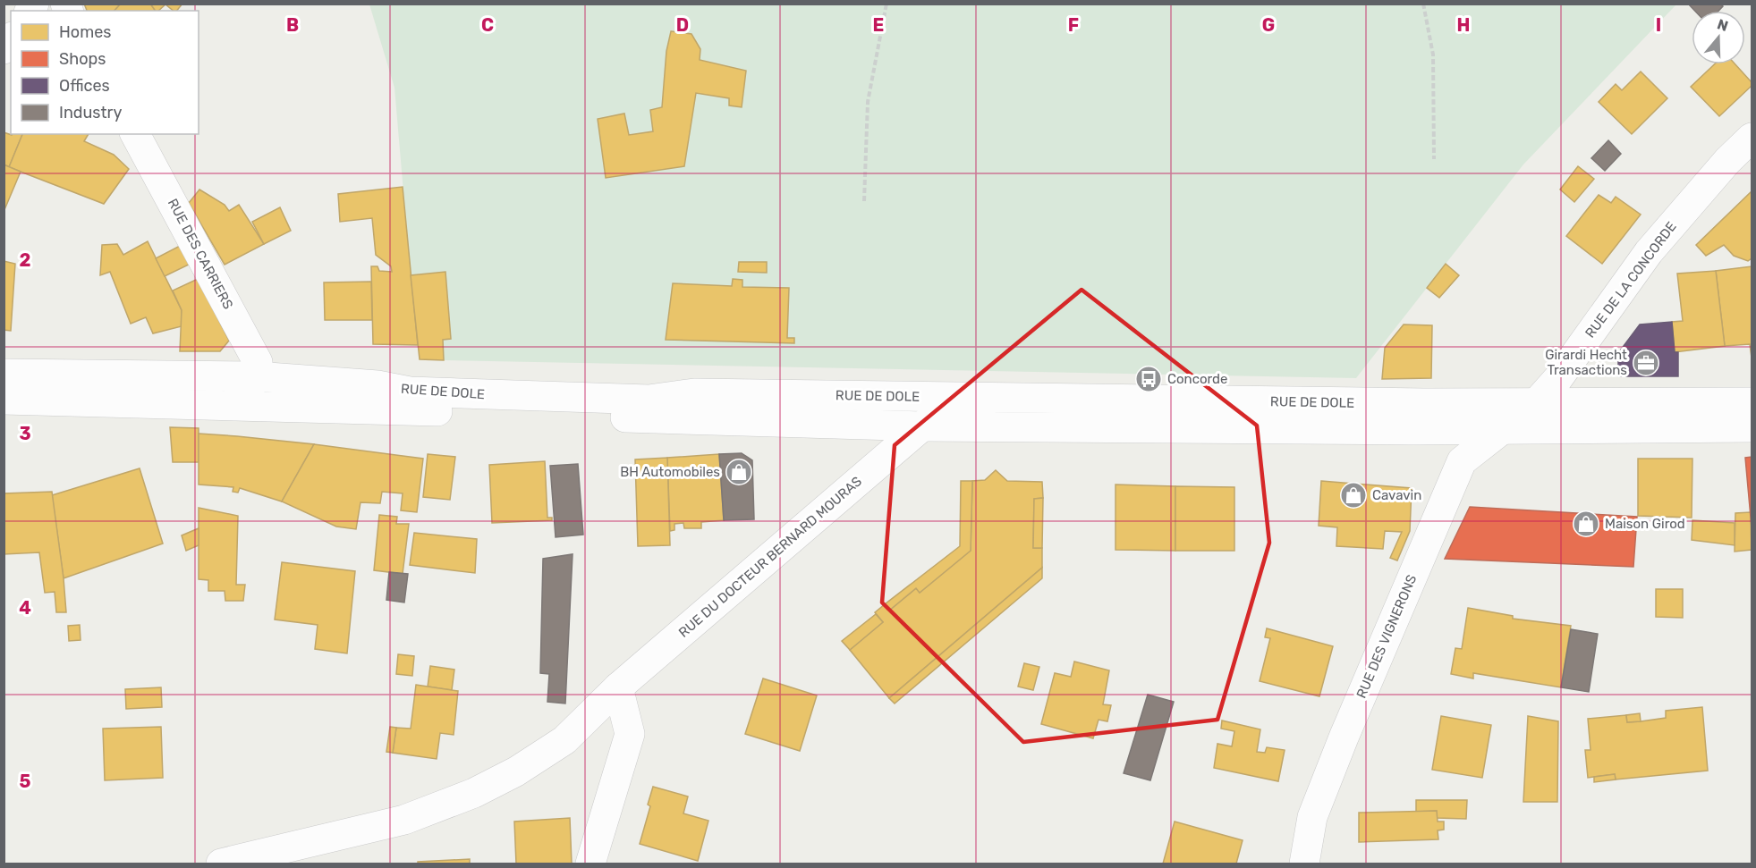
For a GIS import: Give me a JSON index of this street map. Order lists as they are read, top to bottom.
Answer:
{
  "streets": {
    "main road": [
      "RUE DES CARRIERS",
      "RUE DE LA CONCORDE",
      "RUE DE DOLE",
      "RUE DU DOCTEUR BERNARD MOURAS",
      "RUE DES VIGNERONS"
    ]
  },
  "crossings": [
    ["RUE DES CARRIERS", "RUE DE DOLE"],
    ["RUE DE LA CONCORDE", "RUE DE DOLE"],
    ["RUE DE LA CONCORDE", "RUE DES VIGNERONS"],
    ["RUE DE DOLE", "RUE DU DOCTEUR BERNARD MOURAS"],
    ["RUE DE DOLE", "RUE DES VIGNERONS"]
  ],
  "places": {
    "office": ["Girardi Hecht Transactions"],
    "bus stop": ["Concorde"],
    "shop": ["BH Automobiles", "Cavavin", "Maison Girod"]
  },
  "legend": [
    "Homes",
    "Shops",
    "Offices",
    "Industry"
  ],
  "north": "top",
  "grid": {
    "columns": [
      "B",
      "C",
      "D",
      "E",
      "F",
      "G",
      "H",
      "I"
    ],
    "rows": [
      "2",
      "3",
      "4",
      "5"
    ]
  }
}
